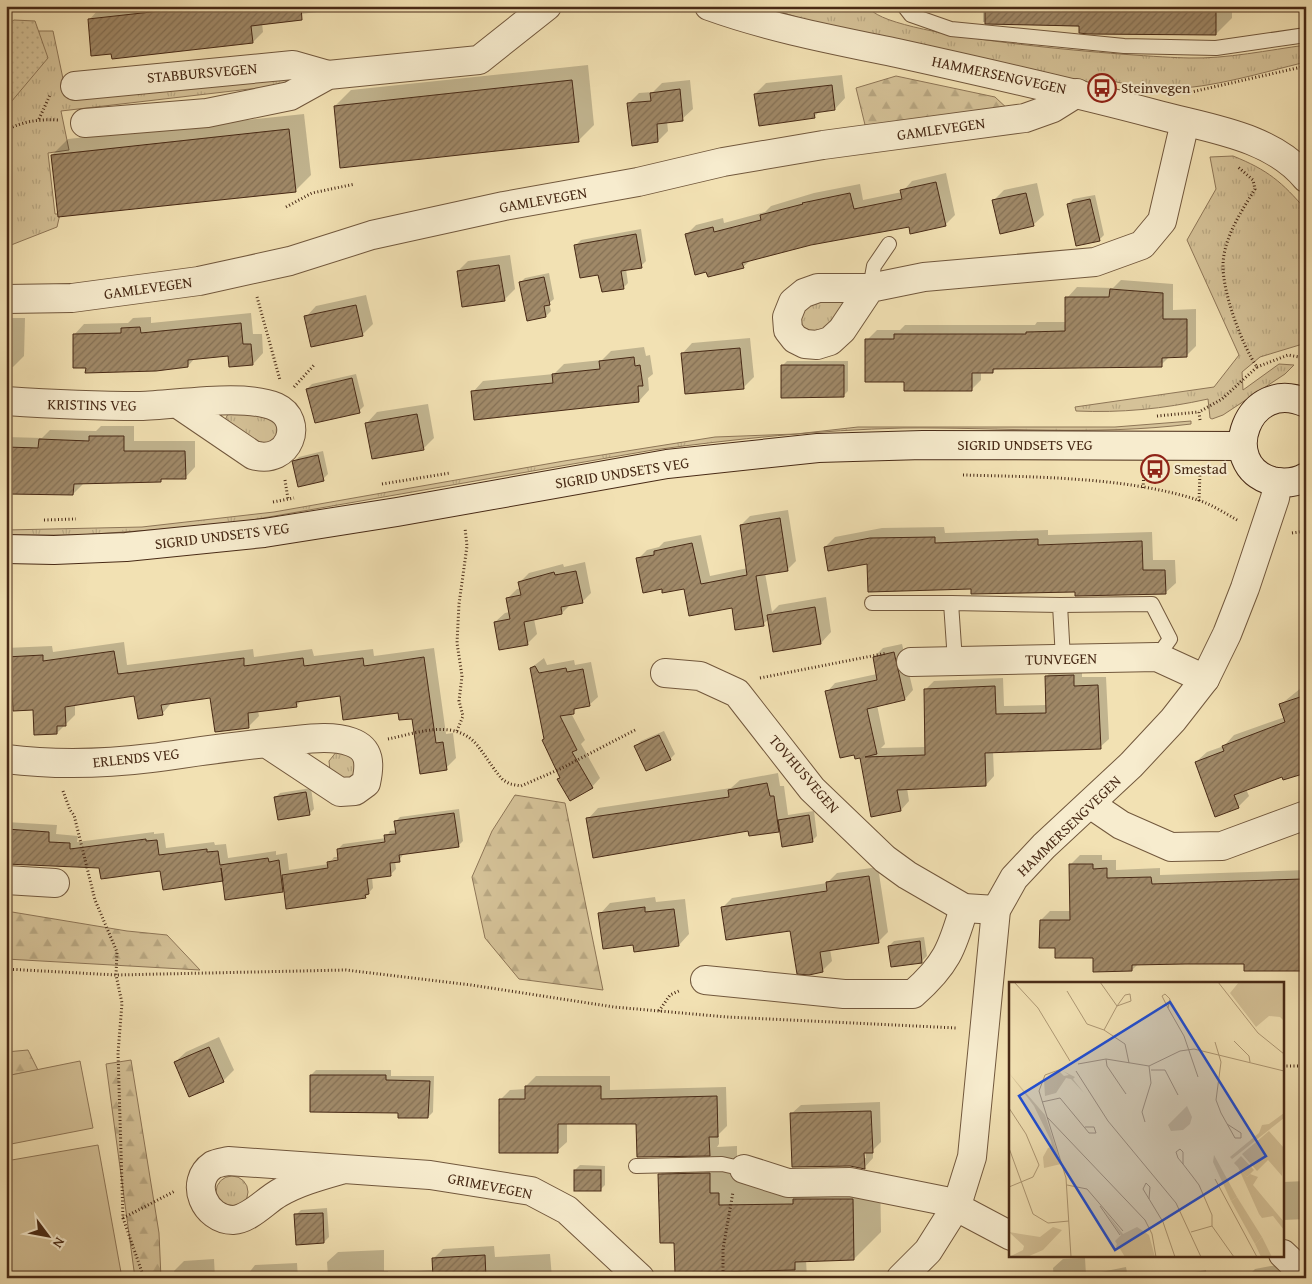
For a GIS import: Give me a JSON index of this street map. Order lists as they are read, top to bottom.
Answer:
{
  "streets": {
    "street": [
      "STABBURSVEGEN",
      "HAMMERSENGVEGEN",
      "GAMLEVEGEN",
      "KRISTINS VEG",
      "SIGRID UNDSETS VEG",
      "TUNVEGEN",
      "ERLENDS VEG",
      "TOVHUSVEGEN",
      "GRIMEVEGEN"
    ]
  },
  "crossings": [
    ["HAMMERSENGVEGEN", "GAMLEVEGEN"],
    ["HAMMERSENGVEGEN", "TUNVEGEN"],
    ["HAMMERSENGVEGEN", "TOVHUSVEGEN"]
  ],
  "places": {
    "bus stop": ["Steinvegen", "Smestad"]
  },
  "north": "bottom right"
}
